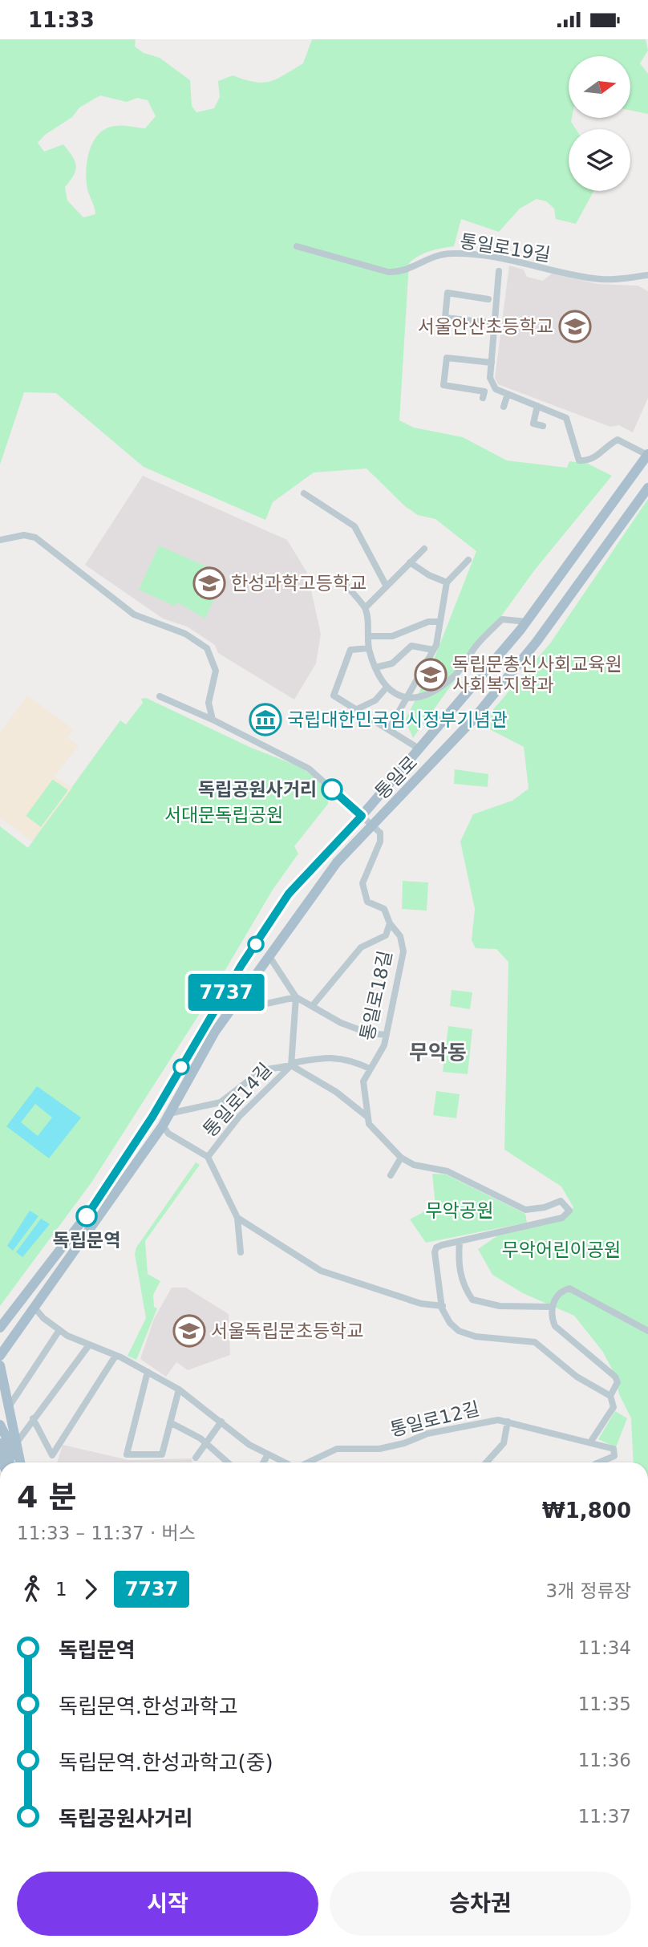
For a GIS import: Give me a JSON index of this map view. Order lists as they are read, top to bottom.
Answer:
{
  "streets": {
    "main road": ["통일로"],
    "street": [
      "통일로19길",
      "통일로18길",
      "통일로14길",
      "통일로12길"
    ]
  },
  "crossings": [
    ["통일로", "통일로18길"],
    ["통일로", "통일로14길"],
    ["통일로", "통일로12길"],
    ["통일로18길", "통일로14길"]
  ],
  "districts": ["무악동"],
  "parks": ["서대문독립공원", "무악공원", "무악어린이공원"],
  "places": {
    "school or university": [
      "서울안산초등학교",
      "한성과학고등학교",
      "독립문총신사회교육원 사회복지학과",
      "서울독립문초등학교"
    ],
    "museum": ["국립대한민국임시정부기념관"],
    "other": ["독립공원사거리", "독립문역"]
  },
  "lines": ["bus line 7737"],
  "north": "right",
  "page": {
    "status": "11:33",
    "on_map": "7737",
    "heading": ["4 분", "11:33 – 11:37 · 버스", "₩1,800"],
    "legs": ["1", "7737", "3개 정류장"],
    "list": [
      {
        "name": "독립문역",
        "value": "11:34"
      },
      {
        "name": "독립문역.한성과학고",
        "value": "11:35"
      },
      {
        "name": "독립문역.한성과학고(중)",
        "value": "11:36"
      },
      {
        "name": "독립공원사거리",
        "value": "11:37"
      }
    ],
    "buttons": ["시작", "승차권"]
  }
}
